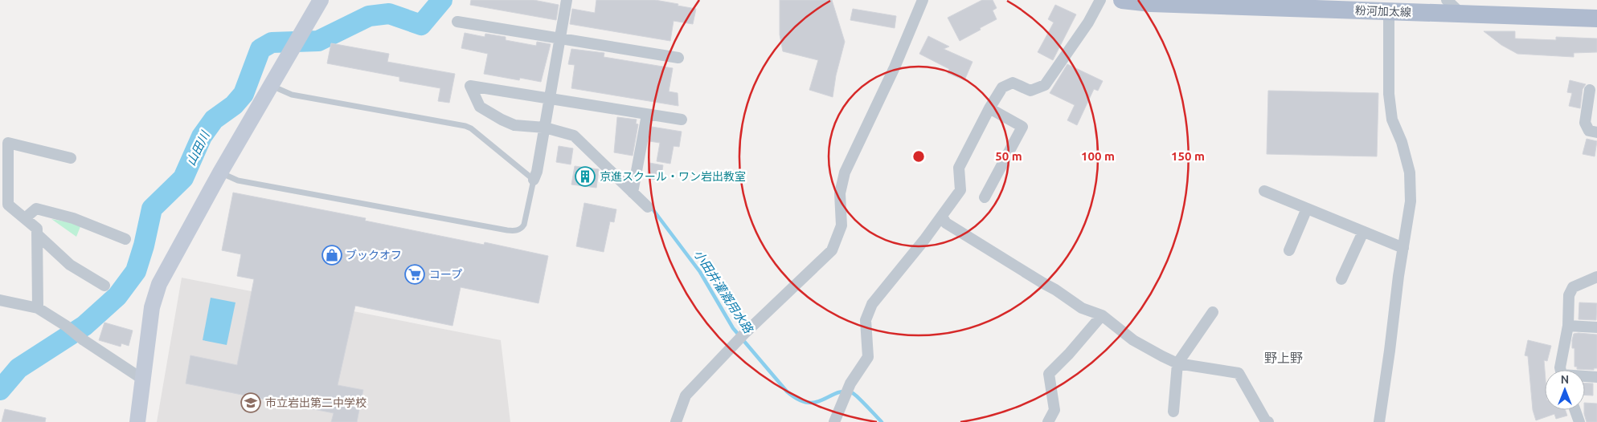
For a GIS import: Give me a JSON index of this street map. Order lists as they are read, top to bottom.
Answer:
{
  "streets": {
    "main road": ["粉河加太線"]
  },
  "districts": ["野上野"],
  "water": ["山田川", "小田井灌漑用水路"],
  "places": {
    "building": ["京進スクール・ワン岩出教室"],
    "shop": ["ブックオフ"],
    "supermarket": ["コープ"],
    "school or university": ["市立岩出第二中学校"]
  },
  "north": "top",
  "rings": ["50 m", "100 m", "150 m"]
}
